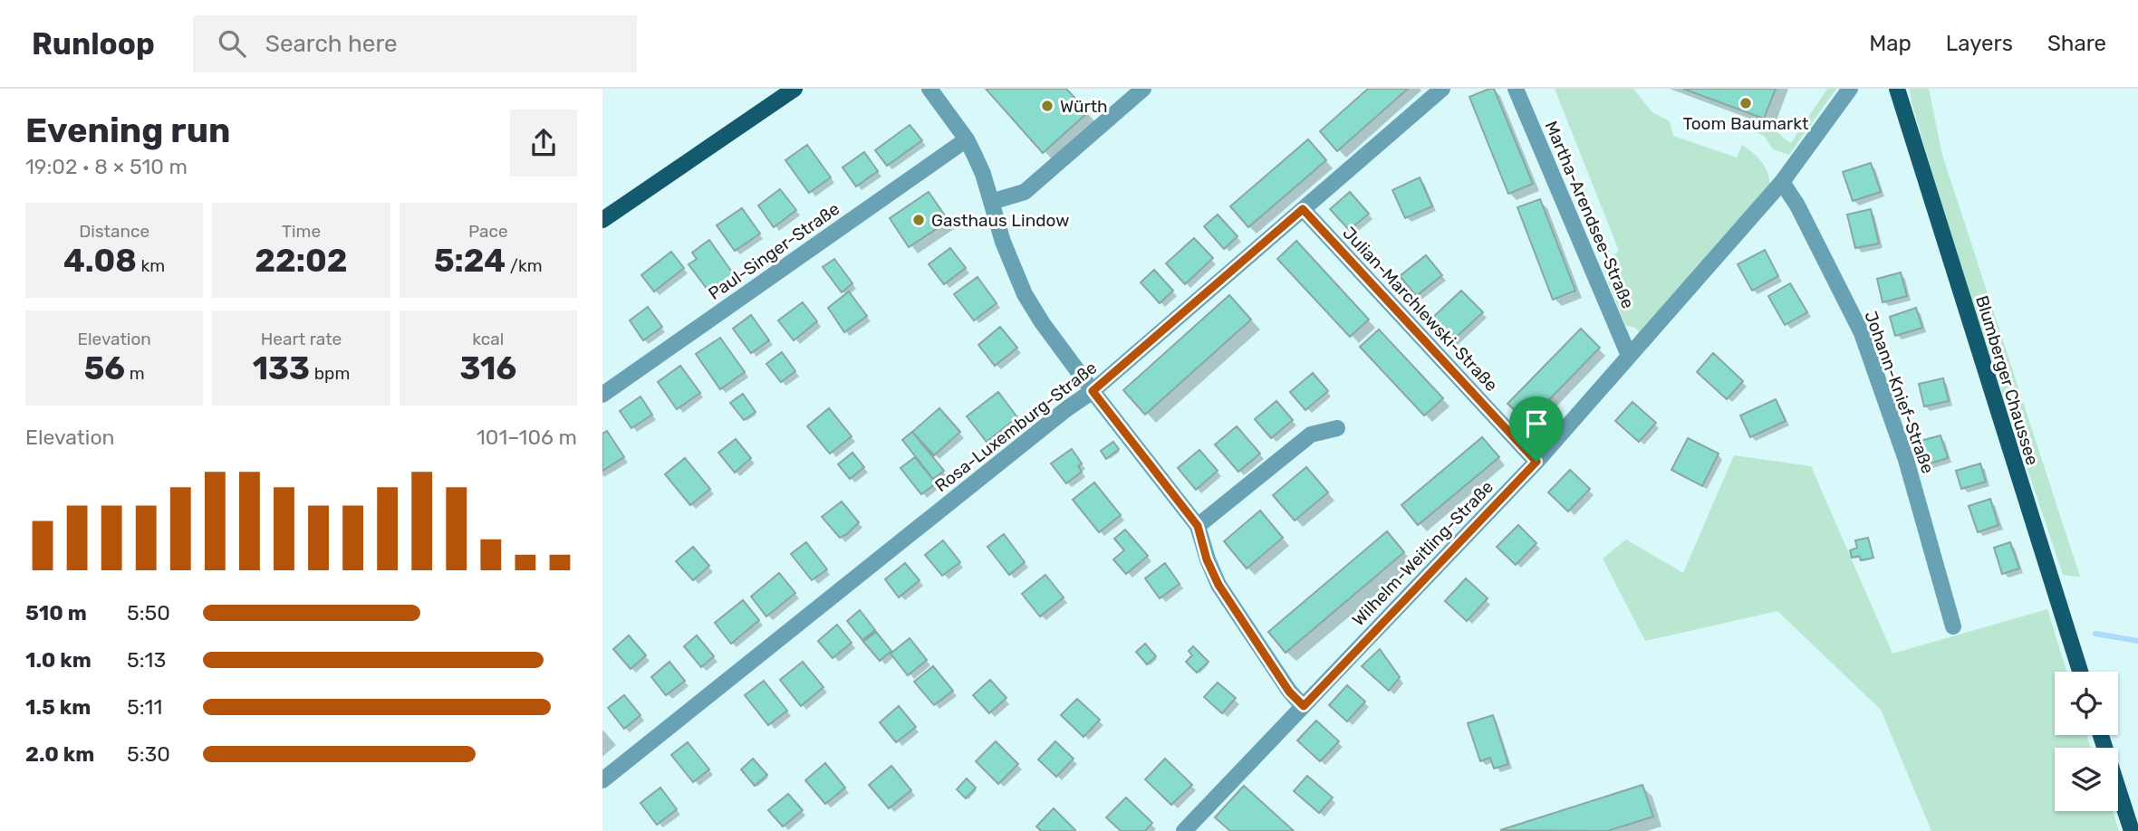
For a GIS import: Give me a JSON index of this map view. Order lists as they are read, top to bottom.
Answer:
{
  "streets": {
    "main road": ["Blumberger Chaussee"],
    "street": [
      "Martha-Arendsee-Straße",
      "Paul-Singer-Straße",
      "Julian-Marchlewski-Straße",
      "Johann-Knief-Straße",
      "Rosa-Luxemburg-Straße",
      "Wilhelm-Weitling-Straße"
    ]
  },
  "crossings": [
    ["Martha-Arendsee-Straße", "Wilhelm-Weitling-Straße"],
    ["Julian-Marchlewski-Straße", "Rosa-Luxemburg-Straße"],
    ["Julian-Marchlewski-Straße", "Wilhelm-Weitling-Straße"],
    ["Johann-Knief-Straße", "Wilhelm-Weitling-Straße"]
  ],
  "places": ["Toom Baumarkt", "Würth", "Gasthaus Lindow"],
  "page": {
    "header": "Runloop",
    "search": "Search here",
    "nav": ["Map", "Layers", "Share"],
    "heading": ["Evening run", "19:02 · 8 × 510 m"],
    "stats": [
      ["Distance", "4.08 km"],
      ["Time", "22:02"],
      ["Pace", "5:24 /km"],
      ["Elevation", "56 m"],
      ["Heart rate", "133 bpm"],
      ["kcal", "316"]
    ],
    "chart": ["Elevation", "101–106 m"],
    "list": [
      {
        "name": "510 m",
        "note": "5:50"
      },
      {
        "name": "1.0 km",
        "note": "5:13"
      },
      {
        "name": "1.5 km",
        "note": "5:11"
      },
      {
        "name": "2.0 km",
        "note": "5:30"
      }
    ]
  }
}
